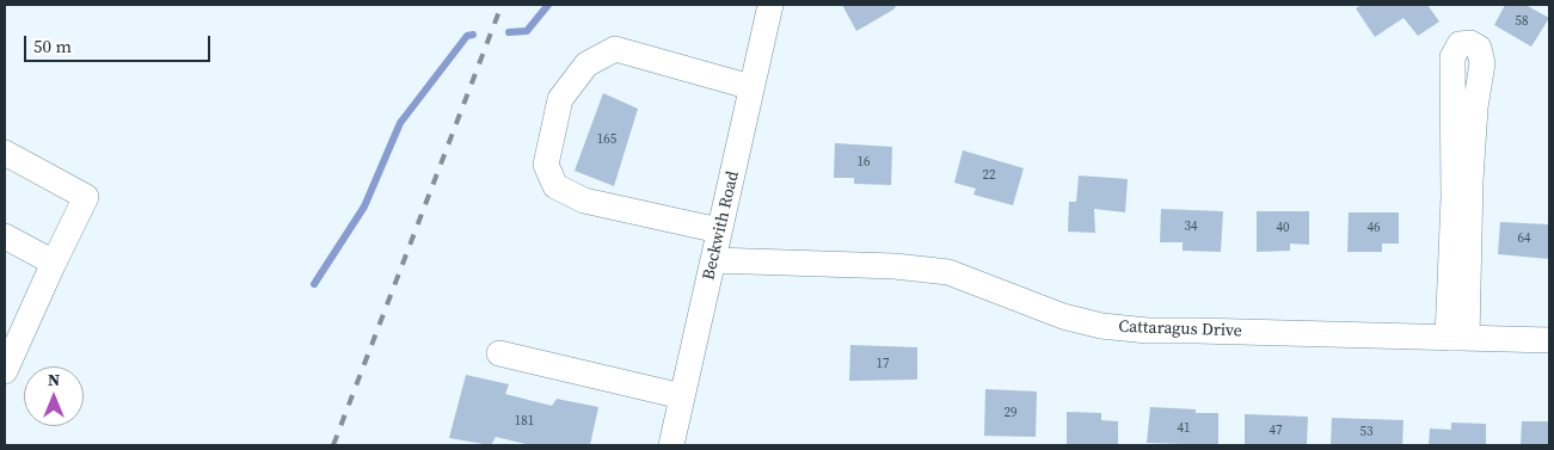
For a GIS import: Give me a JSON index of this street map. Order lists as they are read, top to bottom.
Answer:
{
  "streets": {
    "street": ["Beckwith Road", "Cattaragus Drive"]
  },
  "crossings": [
    ["Beckwith Road", "Cattaragus Drive"]
  ],
  "house_numbers": [
    "58",
    "165",
    "16",
    "22",
    "34",
    "40",
    "46",
    "64",
    "17",
    "29",
    "181",
    "41",
    "47",
    "53"
  ],
  "scale_bar": "50 m",
  "north": "top"
}
